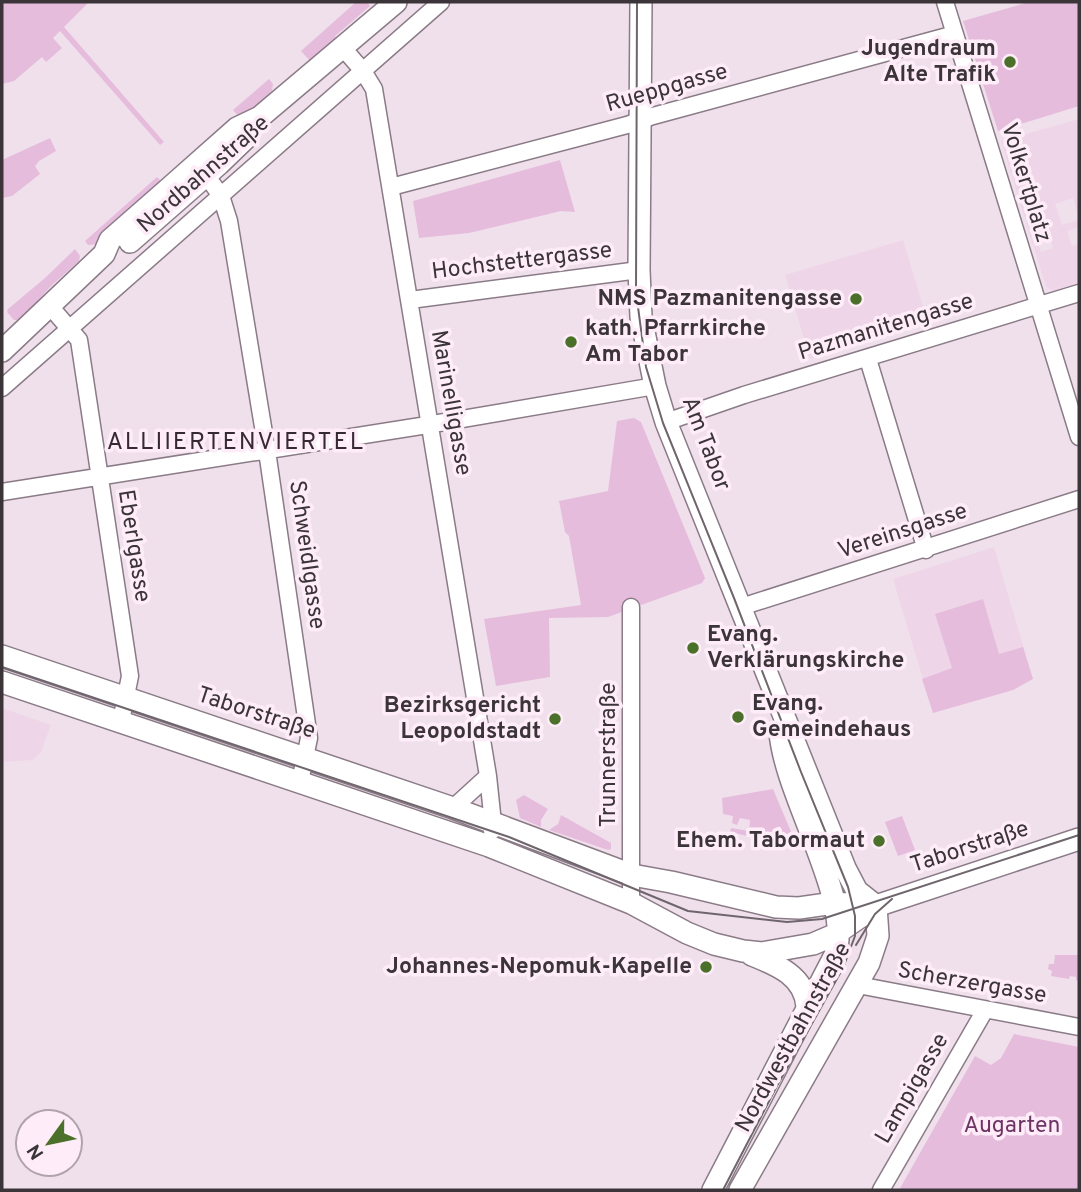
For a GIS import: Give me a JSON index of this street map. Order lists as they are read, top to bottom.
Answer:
{
  "streets": {
    "main road": [
      "Nordbahnstraße",
      "Am Tabor",
      "Taborstraße",
      "Nordwestbahnstraße"
    ],
    "street": [
      "Rueppgasse",
      "Volkertplatz",
      "Hochstettergasse",
      "Pazmanitengasse",
      "Marinelligasse",
      "Vereinsgasse",
      "Eberlgasse",
      "Schweidlgasse",
      "Trunnerstraße",
      "Scherzergasse",
      "Lampigasse"
    ]
  },
  "crossings": [
    ["Rueppgasse", "Volkertplatz"],
    ["Rueppgasse", "Marinelligasse"],
    ["Rueppgasse", "Am Tabor"],
    ["Nordbahnstraße", "Marinelligasse"],
    ["Nordbahnstraße", "Eberlgasse"],
    ["Nordbahnstraße", "Schweidlgasse"],
    ["Volkertplatz", "Pazmanitengasse"],
    ["Hochstettergasse", "Marinelligasse"],
    ["Hochstettergasse", "Am Tabor"],
    ["Pazmanitengasse", "Am Tabor"],
    ["Marinelligasse", "Taborstraße"],
    ["Am Tabor", "Vereinsgasse"],
    ["Am Tabor", "Taborstraße"],
    ["Am Tabor", "Nordwestbahnstraße"],
    ["Eberlgasse", "Taborstraße"],
    ["Schweidlgasse", "Taborstraße"],
    ["Taborstraße", "Trunnerstraße"],
    ["Taborstraße", "Nordwestbahnstraße"],
    ["Scherzergasse", "Nordwestbahnstraße"],
    ["Scherzergasse", "Lampigasse"]
  ],
  "districts": ["ALLIIERTENVIERTEL"],
  "parks": ["Augarten"],
  "places": [
    "Jugendraum Alte Trafik",
    "NMS Pazmanitengasse",
    "kath. Pfarrkirche Am Tabor",
    "Evang. Verklärungskirche",
    "Evang. Gemeindehaus",
    "Bezirksgericht Leopoldstadt",
    "Ehem. Tabormaut",
    "Johannes-Nepomuk-Kapelle"
  ],
  "north": "bottom left"
}
